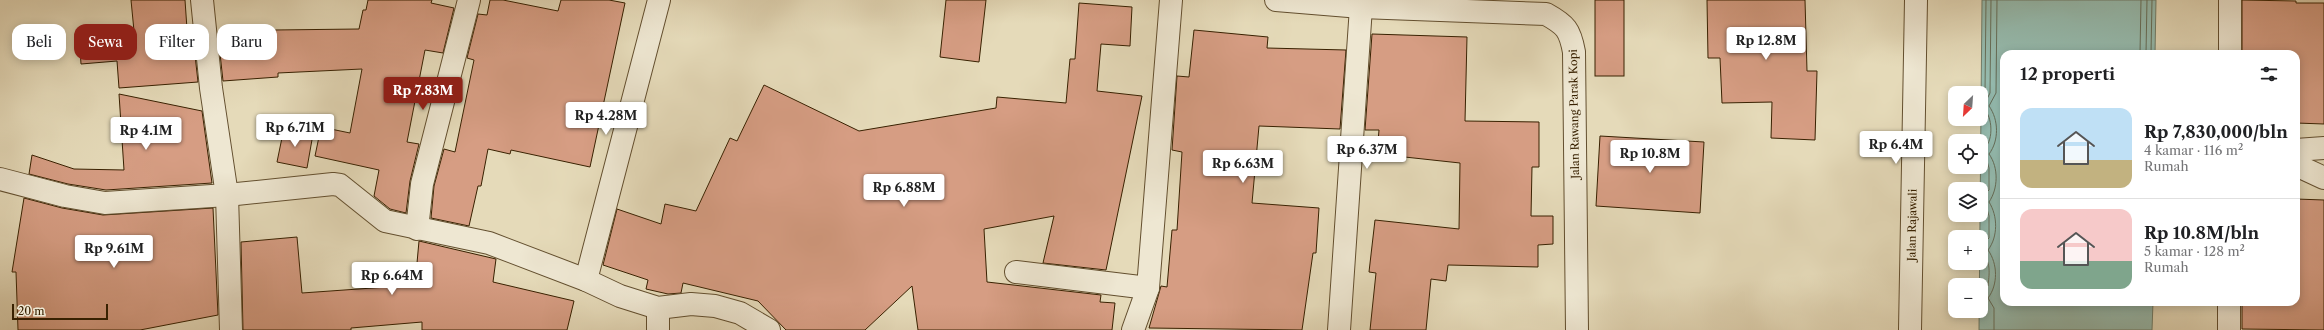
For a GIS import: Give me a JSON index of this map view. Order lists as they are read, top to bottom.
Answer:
{
  "streets": {
    "street": ["Jalan Rawang Parak Kopi", "Jalan Rajawali"]
  },
  "scale_bar": "20 m",
  "north": "bottom left",
  "page": {
    "chip": [
      "Beli",
      "Sewa",
      "Filter",
      "Baru"
    ],
    "price": [
      "Rp 12.8M",
      "Rp 7.83M",
      "Rp 4.28M",
      "Rp 6.71M",
      "Rp 4.1M",
      "Rp 6.4M",
      "Rp 6.37M",
      "Rp 10.8M",
      "Rp 6.63M",
      "Rp 6.88M",
      "Rp 9.61M",
      "Rp 6.64M"
    ],
    "heading": "12 properti",
    "map_buttons": ["+", "−"],
    "list": [
      {
        "name": "Rp 7,830,000/bln",
        "note": "4 kamar · 116 m² · Rumah"
      },
      {
        "name": "Rp 10.8M/bln",
        "note": "5 kamar · 128 m² · Rumah"
      }
    ],
    "scale": "20 m"
  }
}
